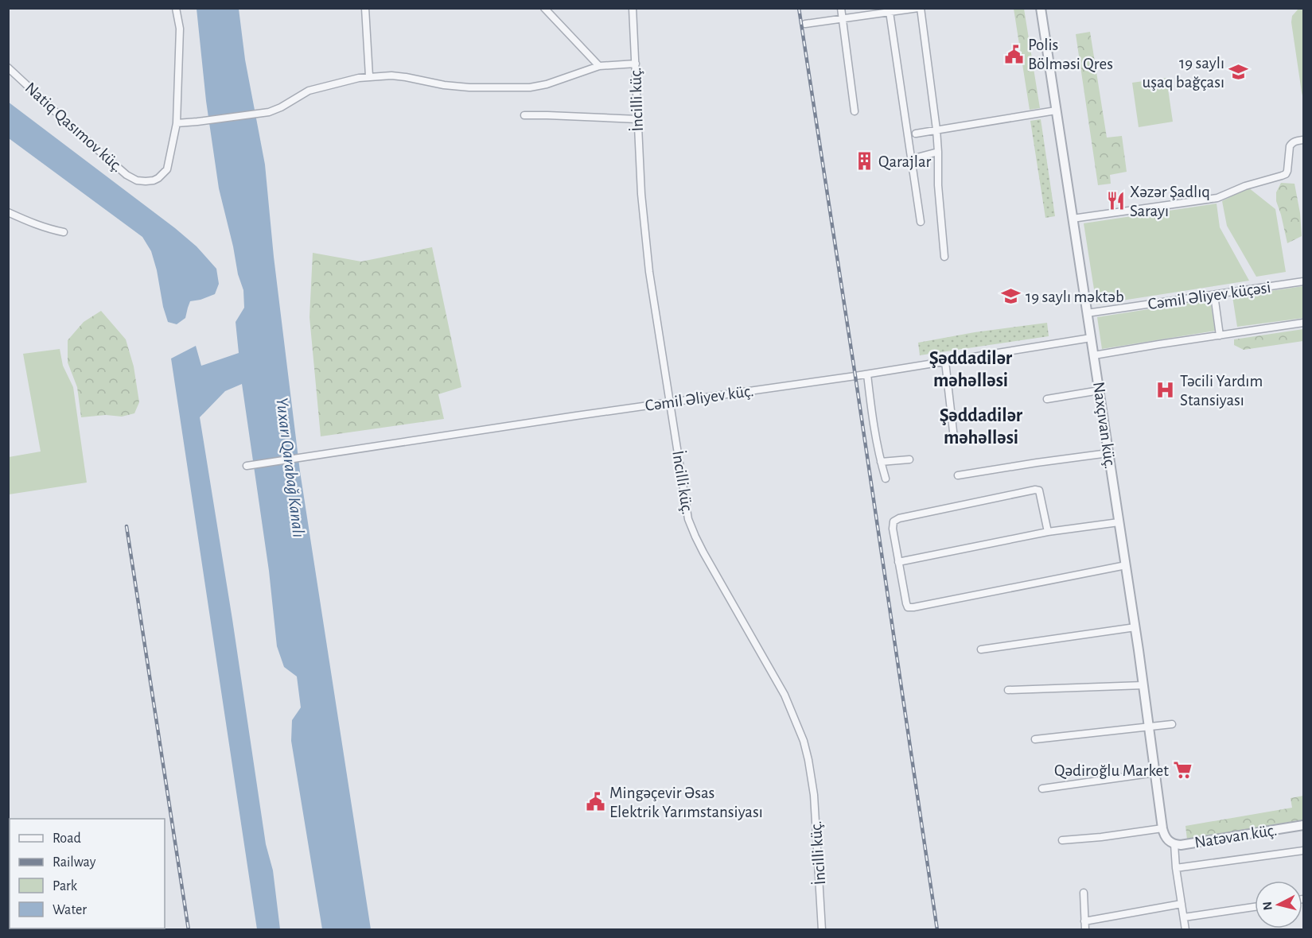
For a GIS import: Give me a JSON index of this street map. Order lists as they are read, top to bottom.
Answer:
{
  "streets": {
    "street": [
      "İncilli küç.",
      "Natiq Qasımov küç.",
      "Cəmil Əliyev küçəsi",
      "Cəmil Əliyev küç.",
      "Naxçıvan küç.",
      "Natəvan küç."
    ]
  },
  "crossings": [
    ["İncilli küç.", "Cəmil Əliyev küç."],
    ["Cəmil Əliyev küçəsi", "Naxçıvan küç."],
    ["Cəmil Əliyev küç.", "Naxçıvan küç."],
    ["Naxçıvan küç.", "Natəvan küç."]
  ],
  "districts": ["Şəddadilər məhəlləsi", "Şəddadilər məhəlləsi"],
  "water": ["Yuxarı Qarabağ Kanalı"],
  "places": {
    "public building": ["Polis Bölməsi Qres", "Mingəçevir Əsas Elektrik Yarımstansiyası"],
    "school or university": ["19 saylı uşaq bağçası", "19 saylı məktəb"],
    "building": ["Qarajlar"],
    "restaurant": ["Xəzər Şadlıq Sarayı"],
    "hospital": ["Təcili Yardım Stansiyası"],
    "supermarket": ["Qədiroğlu Market"]
  },
  "legend": [
    "Road",
    "Railway",
    "Park",
    "Water"
  ],
  "north": "left"
}
